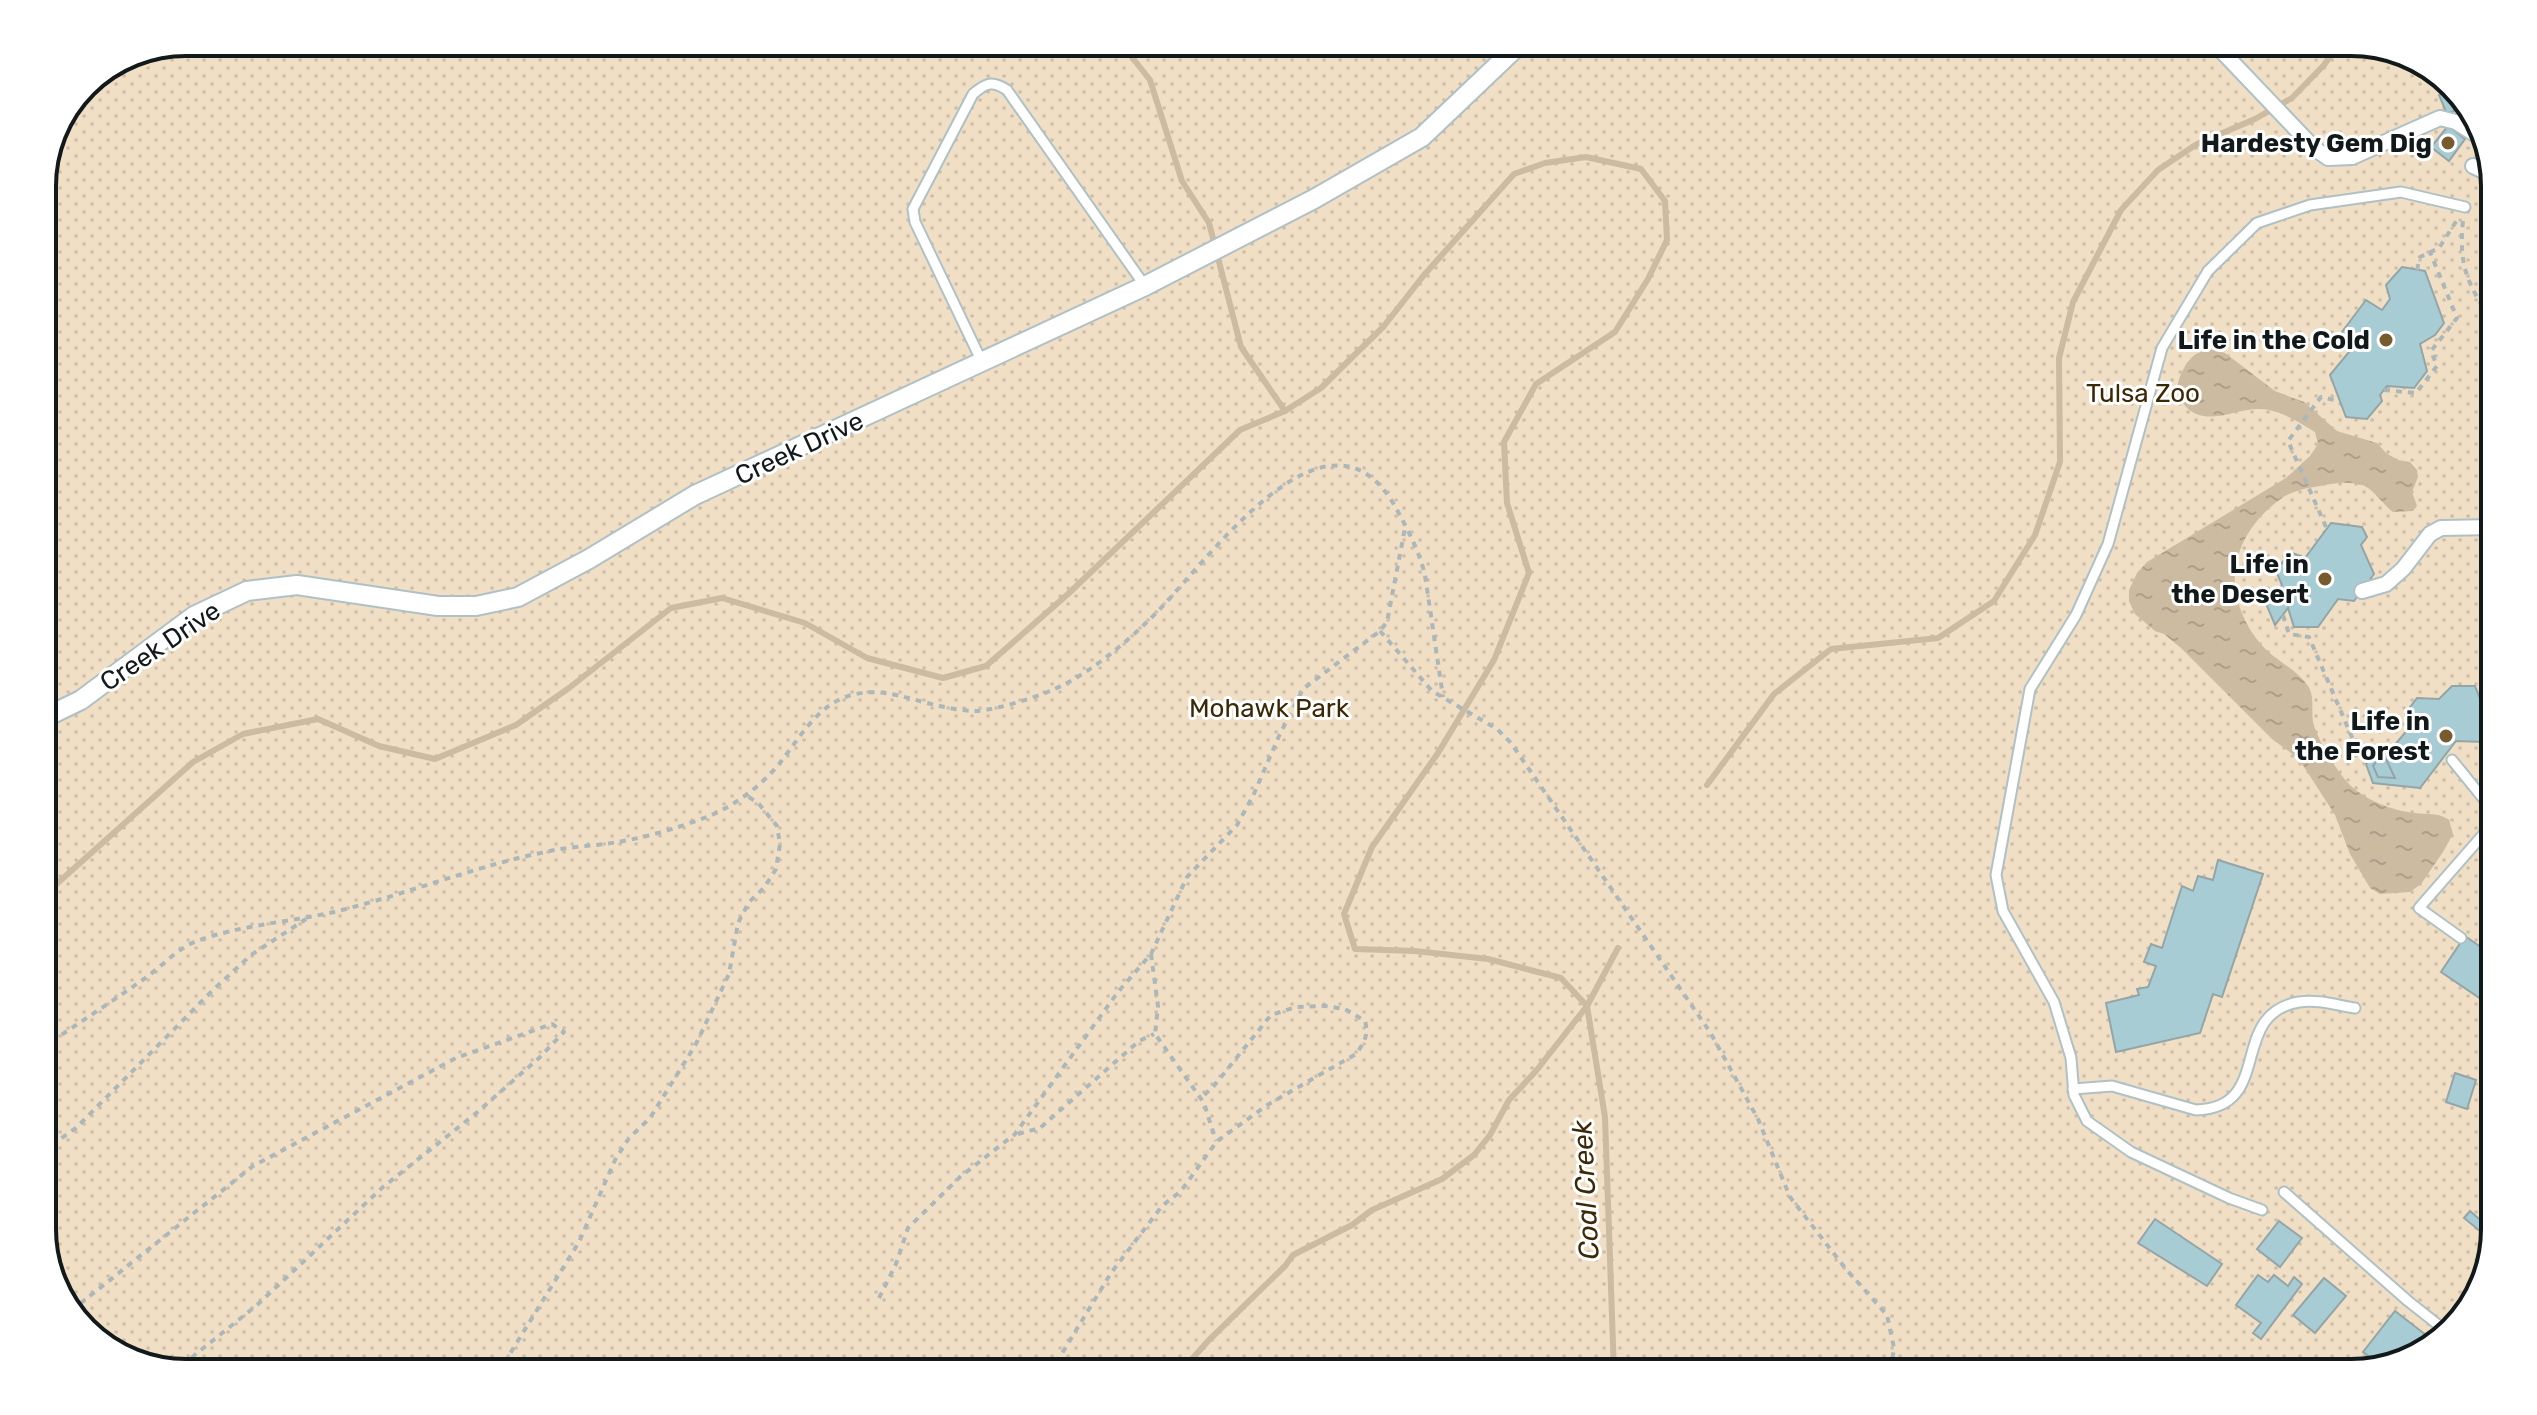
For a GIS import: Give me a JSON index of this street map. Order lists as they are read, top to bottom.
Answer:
{
  "streets": {
    "street": ["Creek Drive"]
  },
  "water": ["Coal Creek"],
  "parks": ["Tulsa Zoo", "Mohawk Park"],
  "places": [
    "Hardesty Gem Dig",
    "Life in the Cold",
    "Life in the Desert",
    "Life in the Forest"
  ]
}
